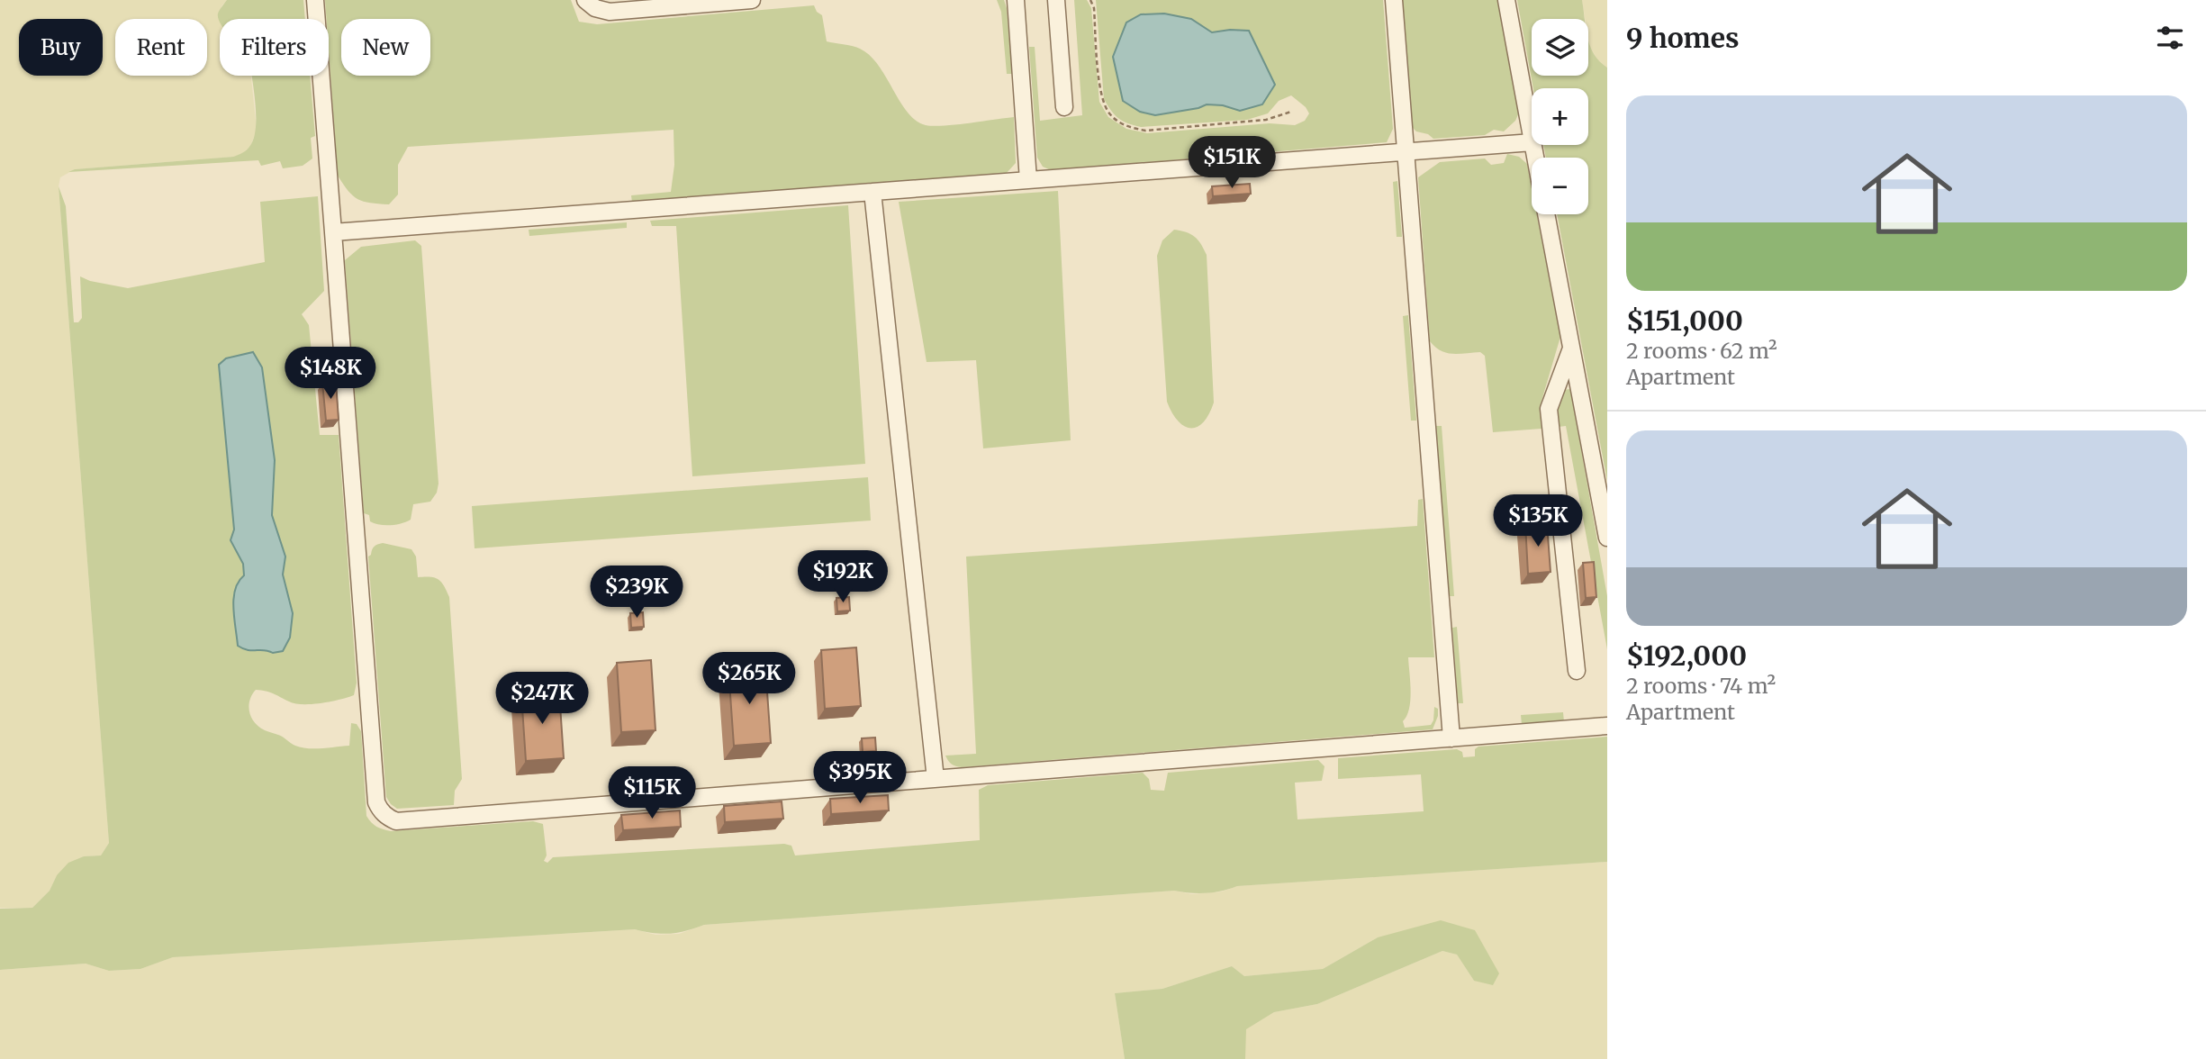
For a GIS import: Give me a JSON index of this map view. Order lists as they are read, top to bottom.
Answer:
{
  "page": {
    "heading": "9 homes",
    "map_buttons": ["+", "−"],
    "chip": [
      "Buy",
      "Rent",
      "Filters",
      "New"
    ],
    "list": [
      {
        "name": "$151,000",
        "note": "2 rooms · 62 m² · Apartment"
      },
      {
        "name": "$192,000",
        "note": "2 rooms · 74 m² · Apartment"
      }
    ],
    "price": [
      "$151K",
      "$148K",
      "$135K",
      "$192K",
      "$239K",
      "$265K",
      "$247K",
      "$395K",
      "$115K"
    ]
  }
}
